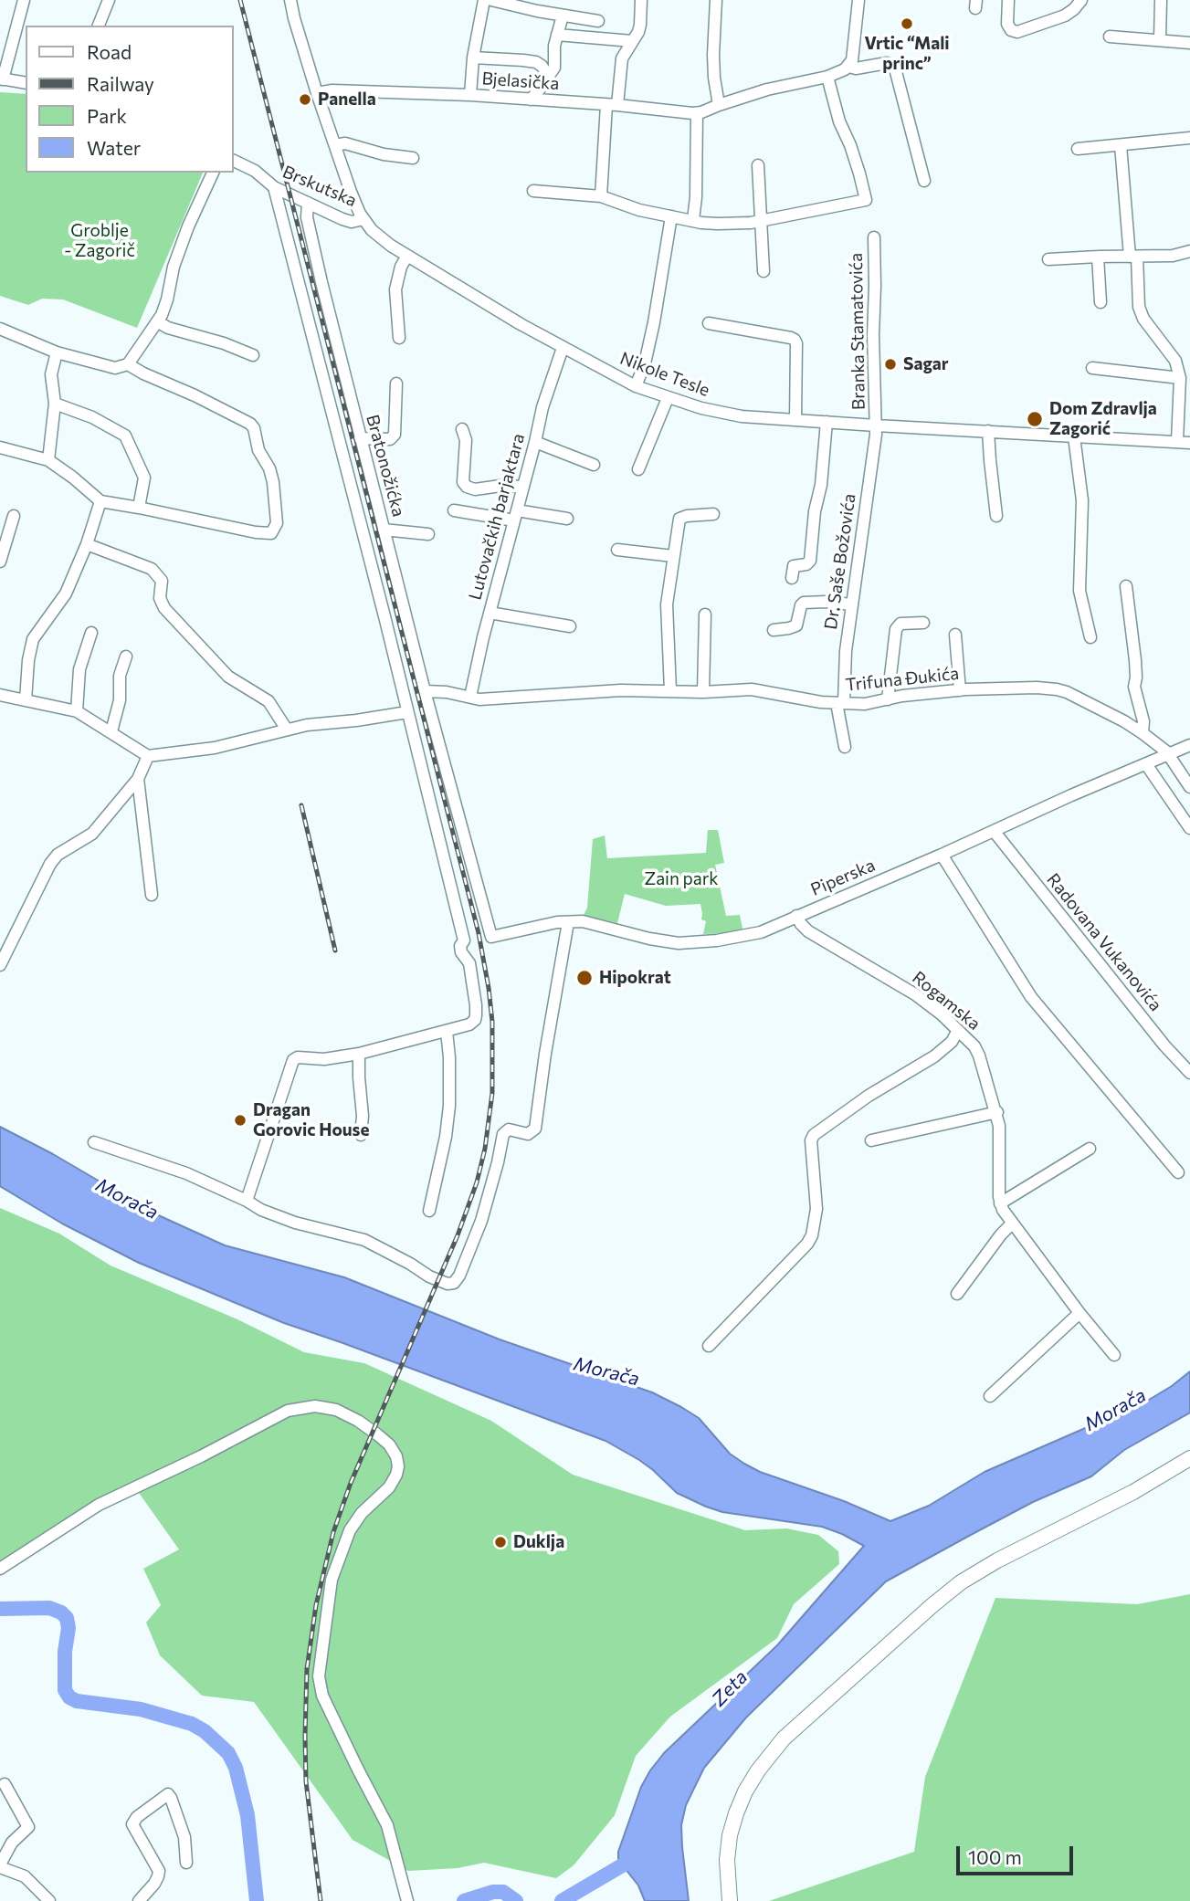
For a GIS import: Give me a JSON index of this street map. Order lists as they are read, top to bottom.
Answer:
{
  "streets": {
    "street": [
      "Bjelasička",
      "Brskutska",
      "Branka Stamatovića",
      "Nikole Tesle",
      "Bratonožićka",
      "Lutovačkih barjaktara",
      "Dr. Saše Božovića",
      "Trifuna Đukića",
      "Piperska",
      "Radovana Vukanovića",
      "Rogamska"
    ]
  },
  "crossings": [
    ["Bjelasička", "Nikole Tesle"],
    ["Brskutska", "Nikole Tesle"],
    ["Brskutska", "Bratonožićka"],
    ["Branka Stamatovića", "Nikole Tesle"],
    ["Branka Stamatovića", "Dr. Saše Božovića"],
    ["Nikole Tesle", "Lutovačkih barjaktara"],
    ["Nikole Tesle", "Dr. Saše Božovića"],
    ["Bratonožićka", "Piperska"],
    ["Lutovačkih barjaktara", "Trifuna Đukića"],
    ["Dr. Saše Božovića", "Trifuna Đukića"],
    ["Trifuna Đukića", "Piperska"],
    ["Piperska", "Radovana Vukanovića"],
    ["Piperska", "Rogamska"]
  ],
  "water": ["Morača", "Zeta"],
  "parks": ["Groblje - Zagorič", "Zain park"],
  "places": [
    "Vrtic “Mali princ”",
    "Panella",
    "Sagar",
    "Dom Zdravlja Zagorić",
    "Hipokrat",
    "Dragan Gorovic House",
    "Duklja"
  ],
  "legend": [
    "Road",
    "Railway",
    "Park",
    "Water"
  ],
  "scale_bar": "100 m"
}
